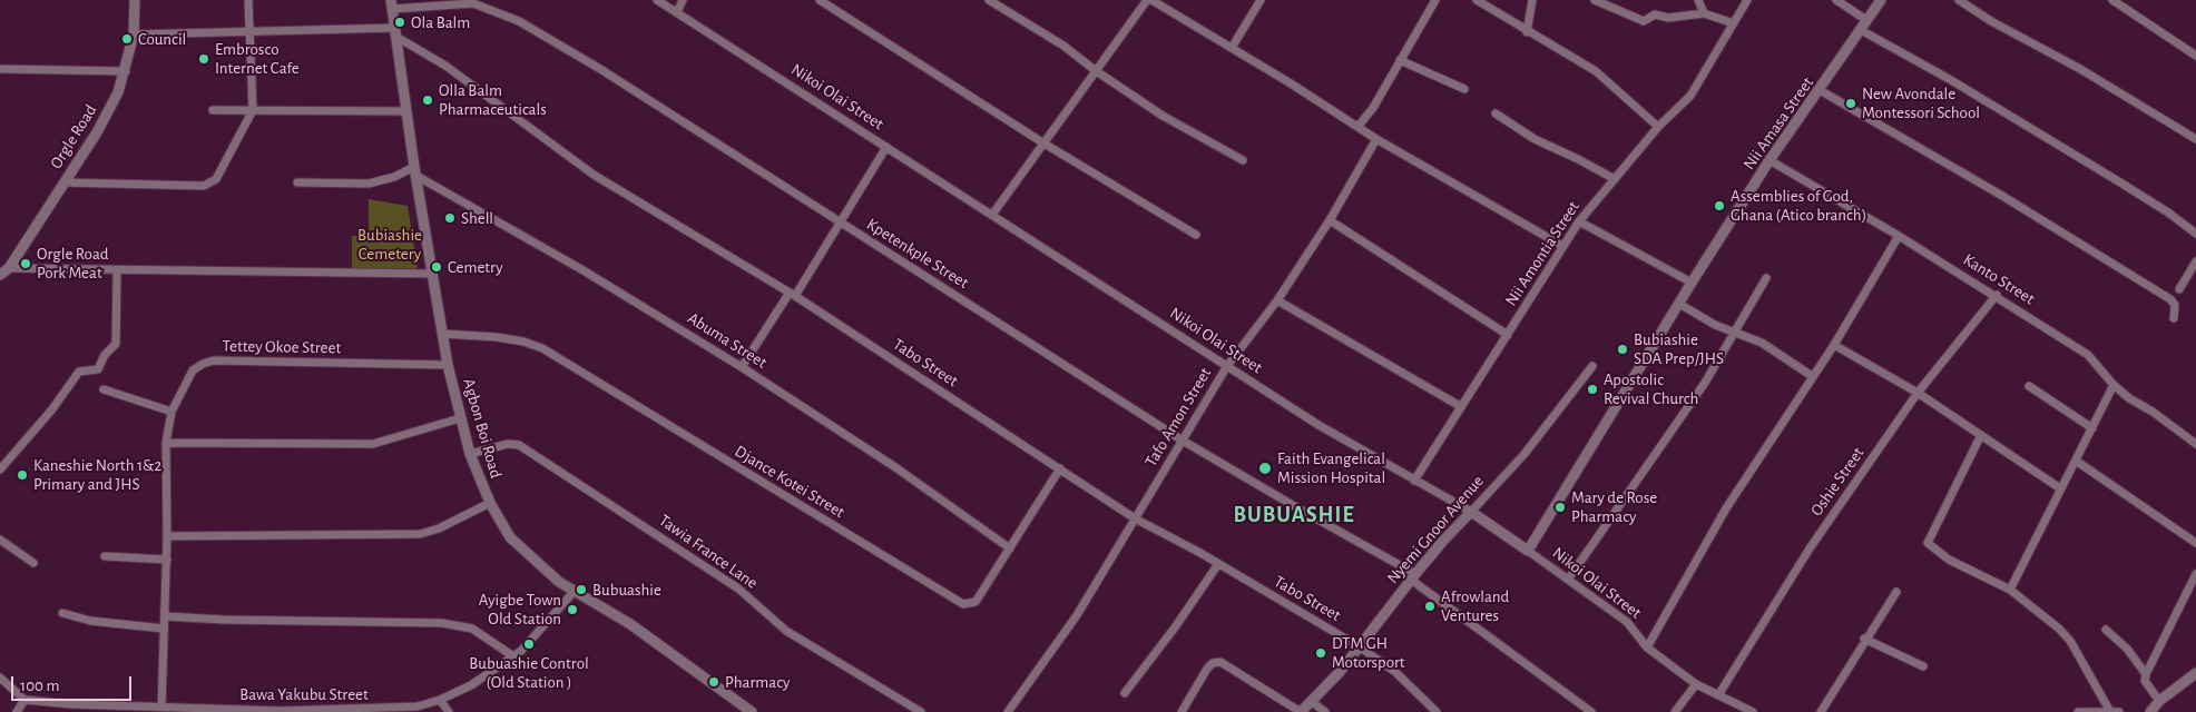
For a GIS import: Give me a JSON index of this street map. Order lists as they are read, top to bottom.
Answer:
{
  "streets": {
    "street": [
      "Nikoi Olai Street",
      "Nii Amasa Street",
      "Orgle Road",
      "Kpetenkple Street",
      "Nii Amontia Street",
      "Kanto Street",
      "Abuma Street",
      "Tettey Okoe Street",
      "Tabo Street",
      "Tafo Amon Street",
      "Agbon Boi Road",
      "Djance Kotei Street",
      "Oshie Street",
      "Nyemi Gnoor Avenue",
      "Tawia France Lane",
      "Bawa Yakubu Street"
    ]
  },
  "crossings": [
    ["Nikoi Olai Street", "Nii Amasa Street"],
    ["Nikoi Olai Street", "Nii Amontia Street"],
    ["Nikoi Olai Street", "Tafo Amon Street"],
    ["Nikoi Olai Street", "Oshie Street"],
    ["Nikoi Olai Street", "Nyemi Gnoor Avenue"],
    ["Nii Amasa Street", "Kanto Street"],
    ["Kpetenkple Street", "Tafo Amon Street"],
    ["Kpetenkple Street", "Agbon Boi Road"],
    ["Kpetenkple Street", "Nyemi Gnoor Avenue"],
    ["Kanto Street", "Oshie Street"],
    ["Abuma Street", "Agbon Boi Road"],
    ["Abuma Street", "Djance Kotei Street"],
    ["Tettey Okoe Street", "Agbon Boi Road"],
    ["Tettey Okoe Street", "Bawa Yakubu Street"],
    ["Tabo Street", "Tafo Amon Street"],
    ["Tabo Street", "Agbon Boi Road"],
    ["Tabo Street", "Djance Kotei Street"],
    ["Tabo Street", "Nyemi Gnoor Avenue"],
    ["Agbon Boi Road", "Djance Kotei Street"],
    ["Agbon Boi Road", "Tawia France Lane"],
    ["Agbon Boi Road", "Bawa Yakubu Street"]
  ],
  "districts": ["BUBUASHIE"],
  "parks": ["Bubiashie Cemetery"],
  "places": [
    "Ola Balm",
    "Council",
    "Embrosco Internet Cafe",
    "Olla Balm Pharmaceuticals",
    "New Avondale Montessori School",
    "Assemblies of God, Ghana (Atico branch)",
    "Shell",
    "Orgle Road Pork Meat",
    "Cemetry",
    "Bubiashie SDA Prep/JHS",
    "Apostolic Revival Church",
    "Faith Evangelical Mission Hospital",
    "Kaneshie North 1&2 Primary and JHS",
    "Mary de Rose Pharmacy",
    "Bubuashie",
    "Afrowland Ventures",
    "Ayigbe Town Old Station",
    "Bubuashie Control (Old Station )",
    "DTM GH Motorsport",
    "Pharmacy"
  ],
  "scale_bar": "100 m"
}
